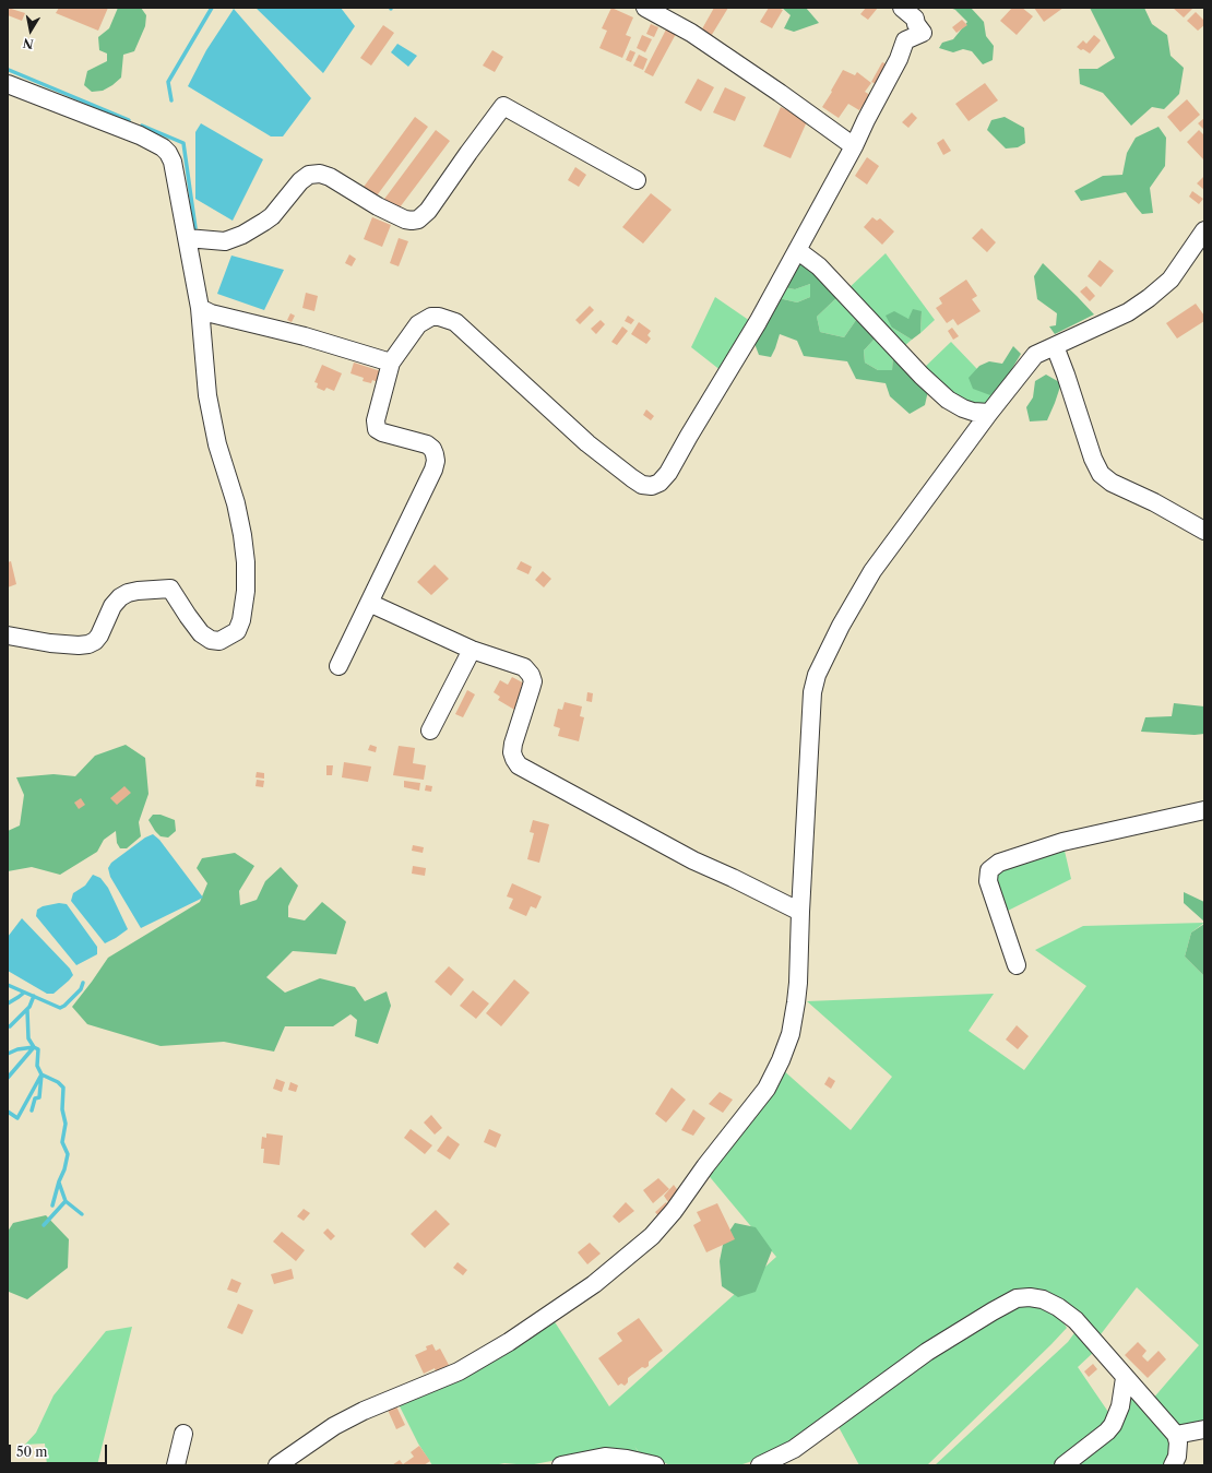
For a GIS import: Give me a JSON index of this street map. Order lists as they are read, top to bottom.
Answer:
{
  "scale_bar": "50 m",
  "north": "bottom"
}
